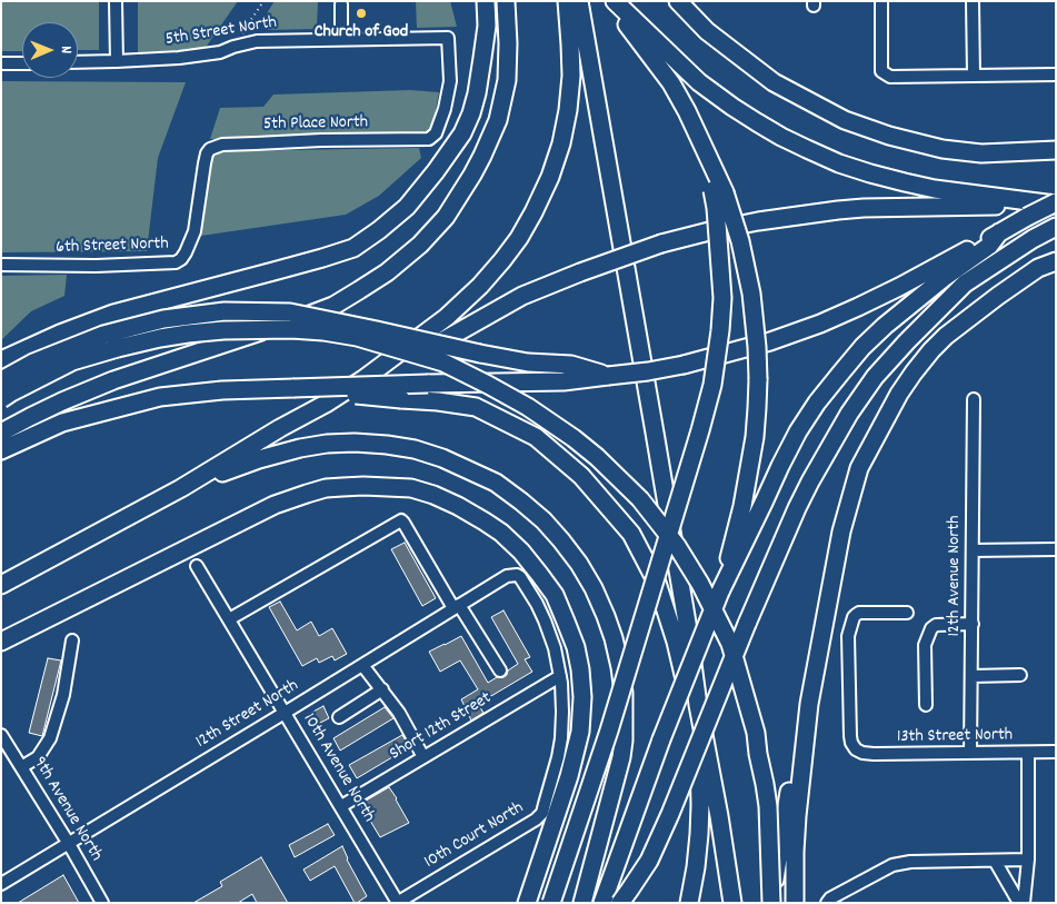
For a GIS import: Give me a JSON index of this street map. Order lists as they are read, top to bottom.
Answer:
{
  "streets": {
    "street": [
      "5th Street North",
      "5th Place North",
      "6th Street North",
      "12th Avenue North",
      "12th Street North",
      "Short 12th Street",
      "13th Street North",
      "10th Avenue North",
      "9th Avenue North",
      "10th Court North"
    ]
  },
  "crossings": [
    ["5th Street North", "5th Place North"],
    ["5th Place North", "6th Street North"],
    ["12th Avenue North", "13th Street North"],
    ["12th Street North", "10th Avenue North"],
    ["12th Street North", "9th Avenue North"],
    ["12th Street North", "10th Court North"],
    ["Short 12th Street", "10th Avenue North"],
    ["Short 12th Street", "10th Court North"],
    ["10th Avenue North", "10th Court North"]
  ],
  "places": ["Church of God"],
  "north": "right"
}
